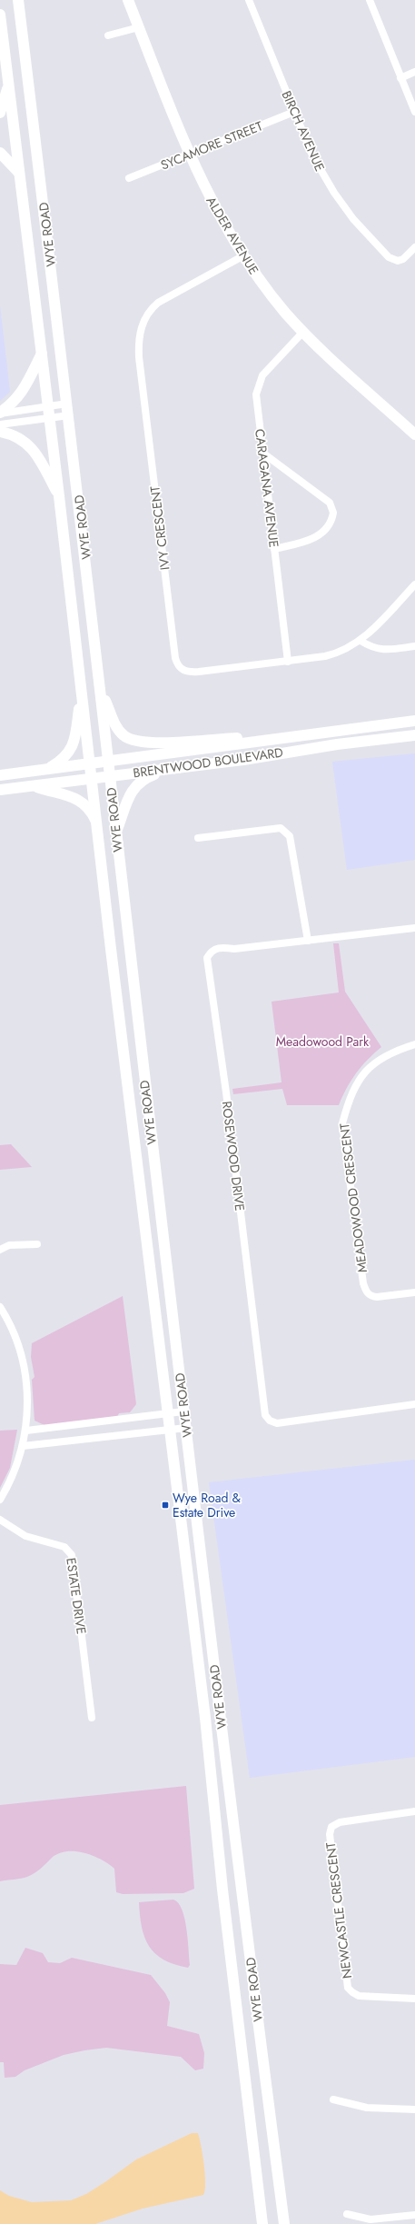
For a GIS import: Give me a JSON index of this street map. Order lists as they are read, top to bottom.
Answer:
{
  "streets": {
    "main road": ["WYE ROAD", "ALDER AVENUE", "BRENTWOOD BOULEVARD"],
    "street": [
      "BIRCH AVENUE",
      "SYCAMORE STREET",
      "CARAGANA AVENUE",
      "IVY CRESCENT",
      "ROSEWOOD DRIVE",
      "MEADOWOOD CRESCENT",
      "ESTATE DRIVE",
      "NEWCASTLE CRESCENT"
    ]
  },
  "crossings": [
    ["BIRCH AVENUE", "SYCAMORE STREET"],
    ["SYCAMORE STREET", "ALDER AVENUE"],
    ["WYE ROAD", "BRENTWOOD BOULEVARD"],
    ["ALDER AVENUE", "CARAGANA AVENUE"],
    ["ALDER AVENUE", "IVY CRESCENT"],
    ["CARAGANA AVENUE", "IVY CRESCENT"]
  ],
  "parks": ["Meadowood Park"],
  "places": {
    "transit": ["Wye Road & Estate Drive"]
  }
}
